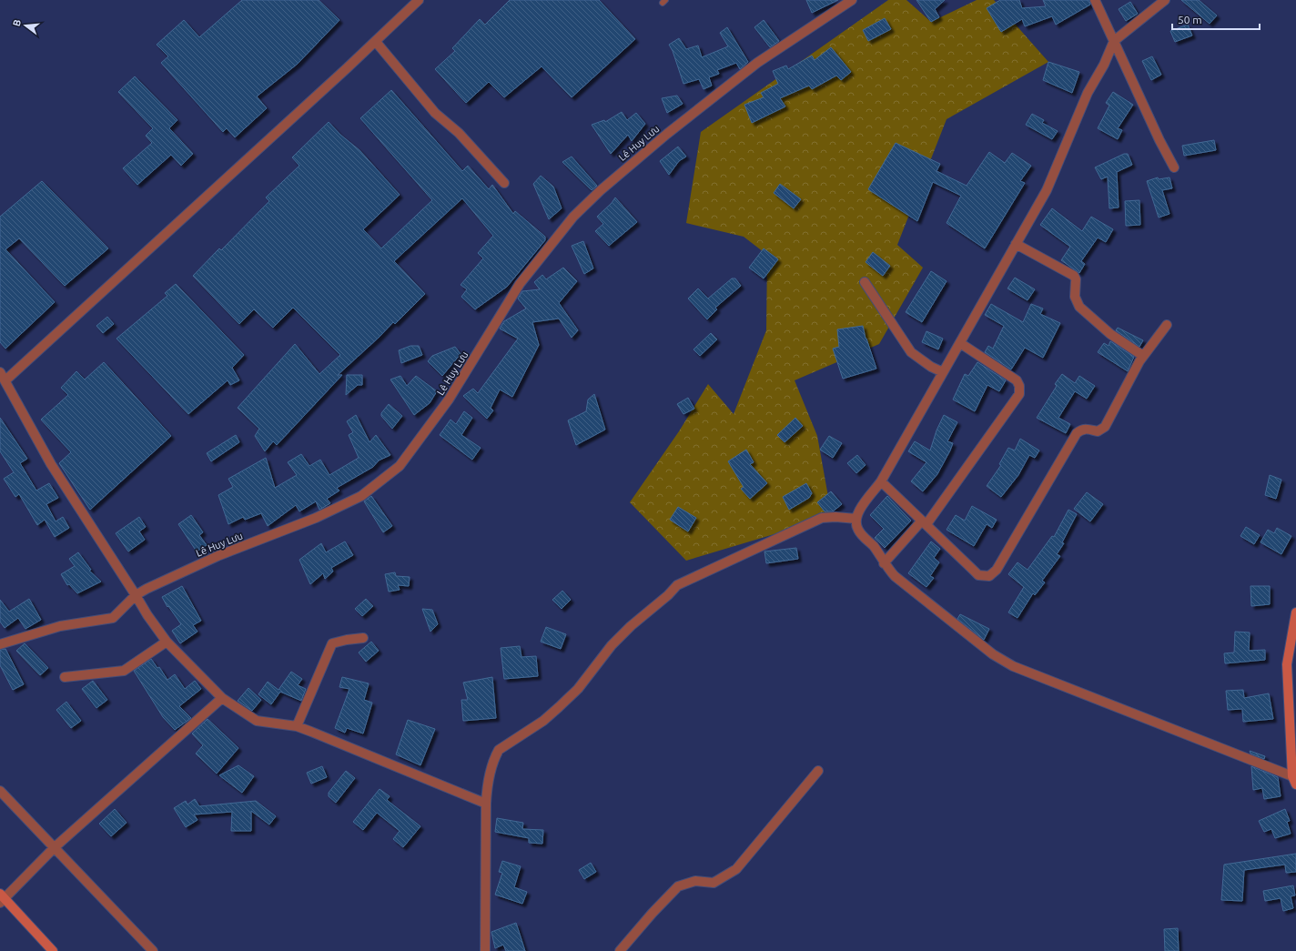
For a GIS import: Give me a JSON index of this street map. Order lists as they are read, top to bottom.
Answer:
{
  "streets": {
    "street": ["Lê Huy Lưu"]
  },
  "scale_bar": "50 m",
  "north": "left"
}
